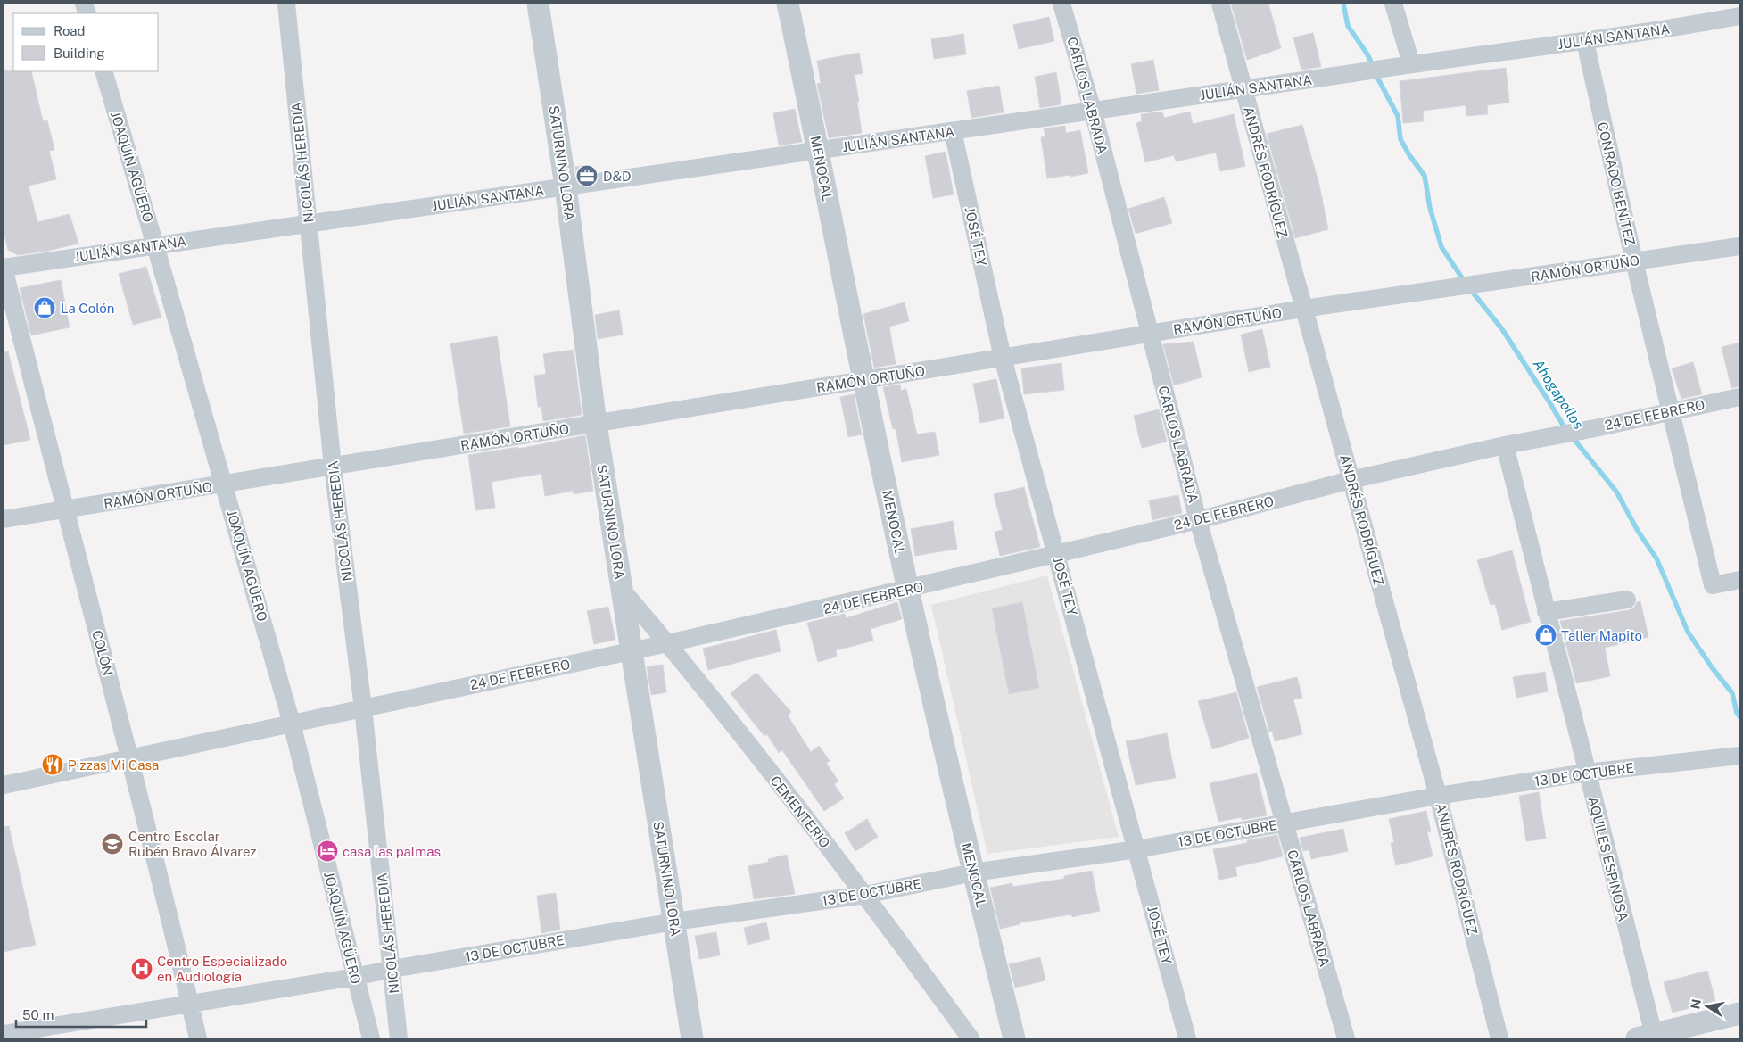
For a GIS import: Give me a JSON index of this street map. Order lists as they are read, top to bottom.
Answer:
{
  "streets": {
    "street": [
      "JULIÁN SANTANA",
      "CARLOS LABRADA",
      "NICOLÁS HEREDIA",
      "SATURNINO LORA",
      "JOAQUÍN AGÜERO",
      "MENOCAL",
      "ANDRÉS RODRÍGUEZ",
      "CONRADO BENÍTEZ",
      "JOSÉ TEY",
      "RAMÓN ORTUÑO",
      "24 DE FEBRERO",
      "COLÓN",
      "13 DE OCTUBRE",
      "CEMENTERIO",
      "AQUILES ESPINOSA"
    ]
  },
  "crossings": [
    ["JULIÁN SANTANA", "CARLOS LABRADA"],
    ["JULIÁN SANTANA", "NICOLÁS HEREDIA"],
    ["JULIÁN SANTANA", "SATURNINO LORA"],
    ["JULIÁN SANTANA", "JOAQUÍN AGÜERO"],
    ["JULIÁN SANTANA", "MENOCAL"],
    ["JULIÁN SANTANA", "ANDRÉS RODRÍGUEZ"],
    ["JULIÁN SANTANA", "CONRADO BENÍTEZ"],
    ["JULIÁN SANTANA", "JOSÉ TEY"],
    ["JULIÁN SANTANA", "COLÓN"],
    ["CARLOS LABRADA", "RAMÓN ORTUÑO"],
    ["CARLOS LABRADA", "24 DE FEBRERO"],
    ["CARLOS LABRADA", "13 DE OCTUBRE"],
    ["NICOLÁS HEREDIA", "RAMÓN ORTUÑO"],
    ["NICOLÁS HEREDIA", "24 DE FEBRERO"],
    ["NICOLÁS HEREDIA", "13 DE OCTUBRE"],
    ["SATURNINO LORA", "RAMÓN ORTUÑO"],
    ["SATURNINO LORA", "24 DE FEBRERO"],
    ["SATURNINO LORA", "13 DE OCTUBRE"],
    ["SATURNINO LORA", "CEMENTERIO"],
    ["JOAQUÍN AGÜERO", "RAMÓN ORTUÑO"],
    ["JOAQUÍN AGÜERO", "24 DE FEBRERO"],
    ["JOAQUÍN AGÜERO", "13 DE OCTUBRE"],
    ["MENOCAL", "RAMÓN ORTUÑO"],
    ["MENOCAL", "24 DE FEBRERO"],
    ["MENOCAL", "13 DE OCTUBRE"],
    ["ANDRÉS RODRÍGUEZ", "RAMÓN ORTUÑO"],
    ["ANDRÉS RODRÍGUEZ", "24 DE FEBRERO"],
    ["ANDRÉS RODRÍGUEZ", "13 DE OCTUBRE"],
    ["CONRADO BENÍTEZ", "RAMÓN ORTUÑO"],
    ["CONRADO BENÍTEZ", "24 DE FEBRERO"],
    ["JOSÉ TEY", "RAMÓN ORTUÑO"],
    ["JOSÉ TEY", "24 DE FEBRERO"],
    ["JOSÉ TEY", "13 DE OCTUBRE"],
    ["RAMÓN ORTUÑO", "COLÓN"],
    ["24 DE FEBRERO", "COLÓN"],
    ["24 DE FEBRERO", "CEMENTERIO"],
    ["24 DE FEBRERO", "AQUILES ESPINOSA"],
    ["COLÓN", "13 DE OCTUBRE"],
    ["13 DE OCTUBRE", "CEMENTERIO"],
    ["13 DE OCTUBRE", "AQUILES ESPINOSA"]
  ],
  "water": ["Ahogapollos"],
  "places": {
    "office": ["D&D"],
    "shop": ["La Colón", "Taller Mapito"],
    "restaurant": ["Pizzas Mi Casa"],
    "school or university": ["Centro Escolar Rubén Bravo Álvarez"],
    "hotel": ["casa las palmas"],
    "hospital": ["Centro Especializado en Audiología"]
  },
  "legend": ["Road", "Building"],
  "scale_bar": "50 m",
  "north": "left"
}
